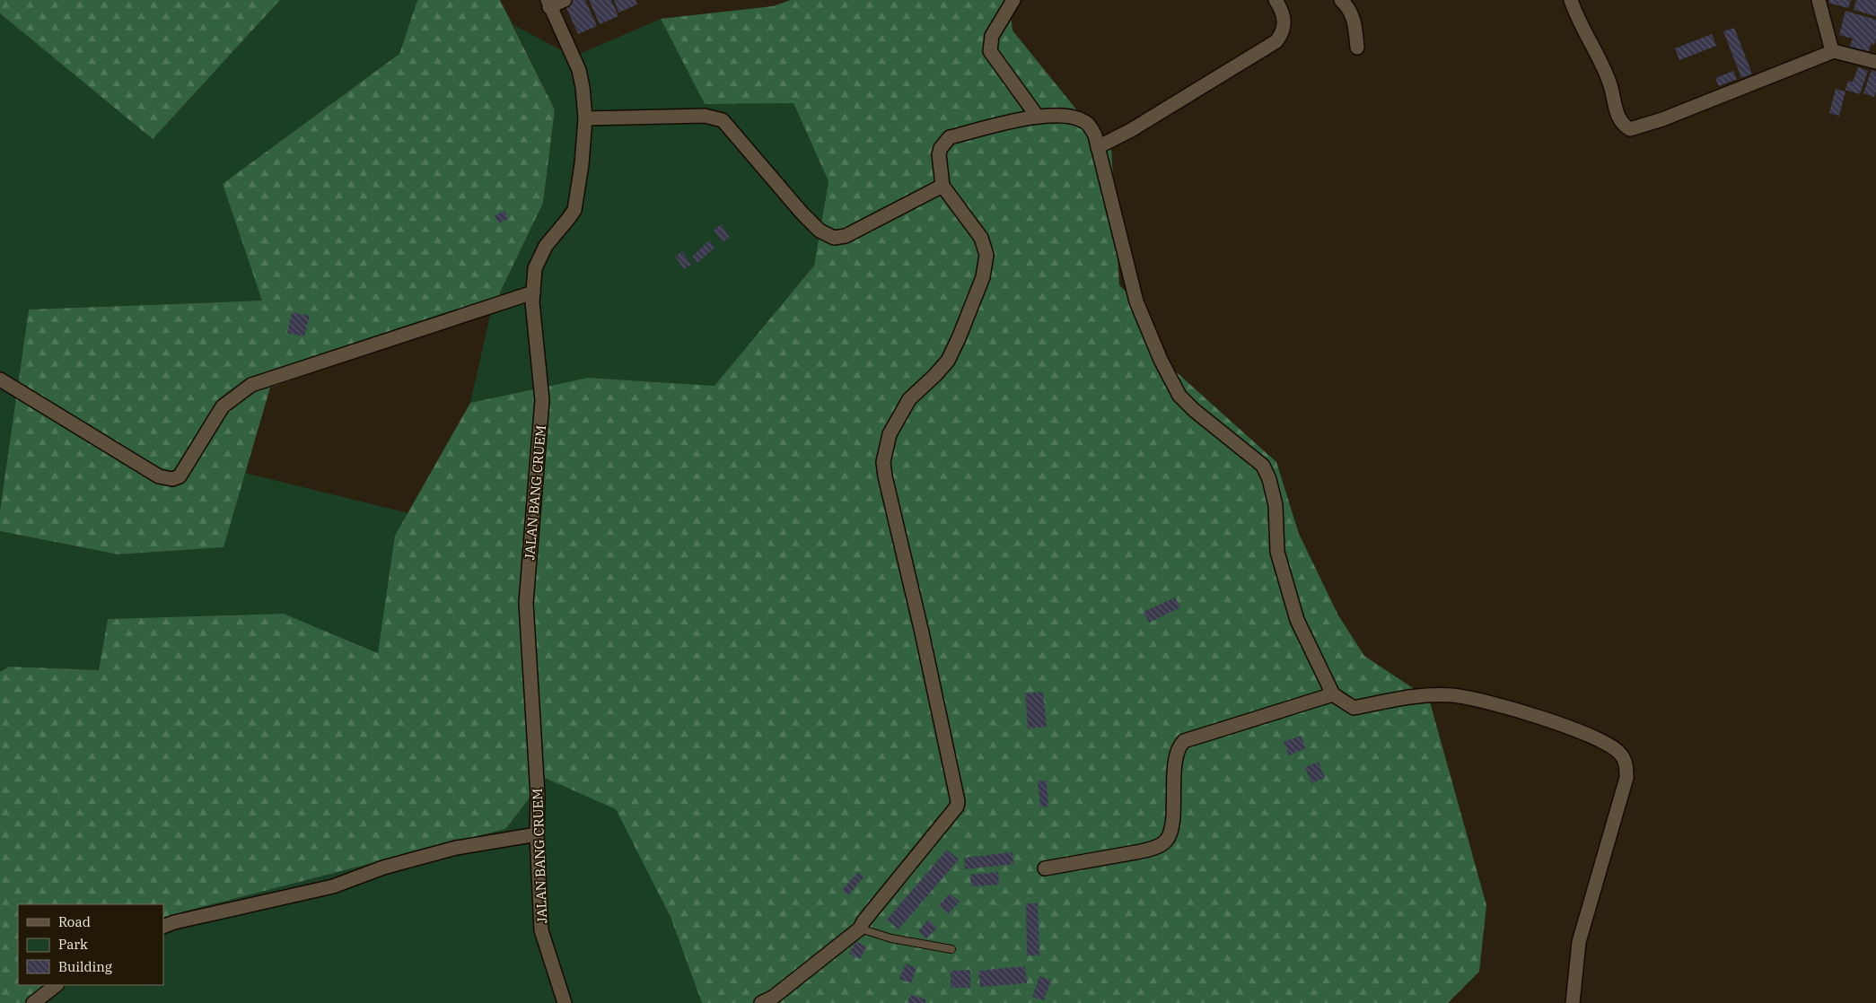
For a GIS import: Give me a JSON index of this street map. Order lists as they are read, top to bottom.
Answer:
{
  "streets": {
    "street": ["JALAN BANG CRUEM"]
  },
  "legend": ["Road", "Park", "Building"]
}
